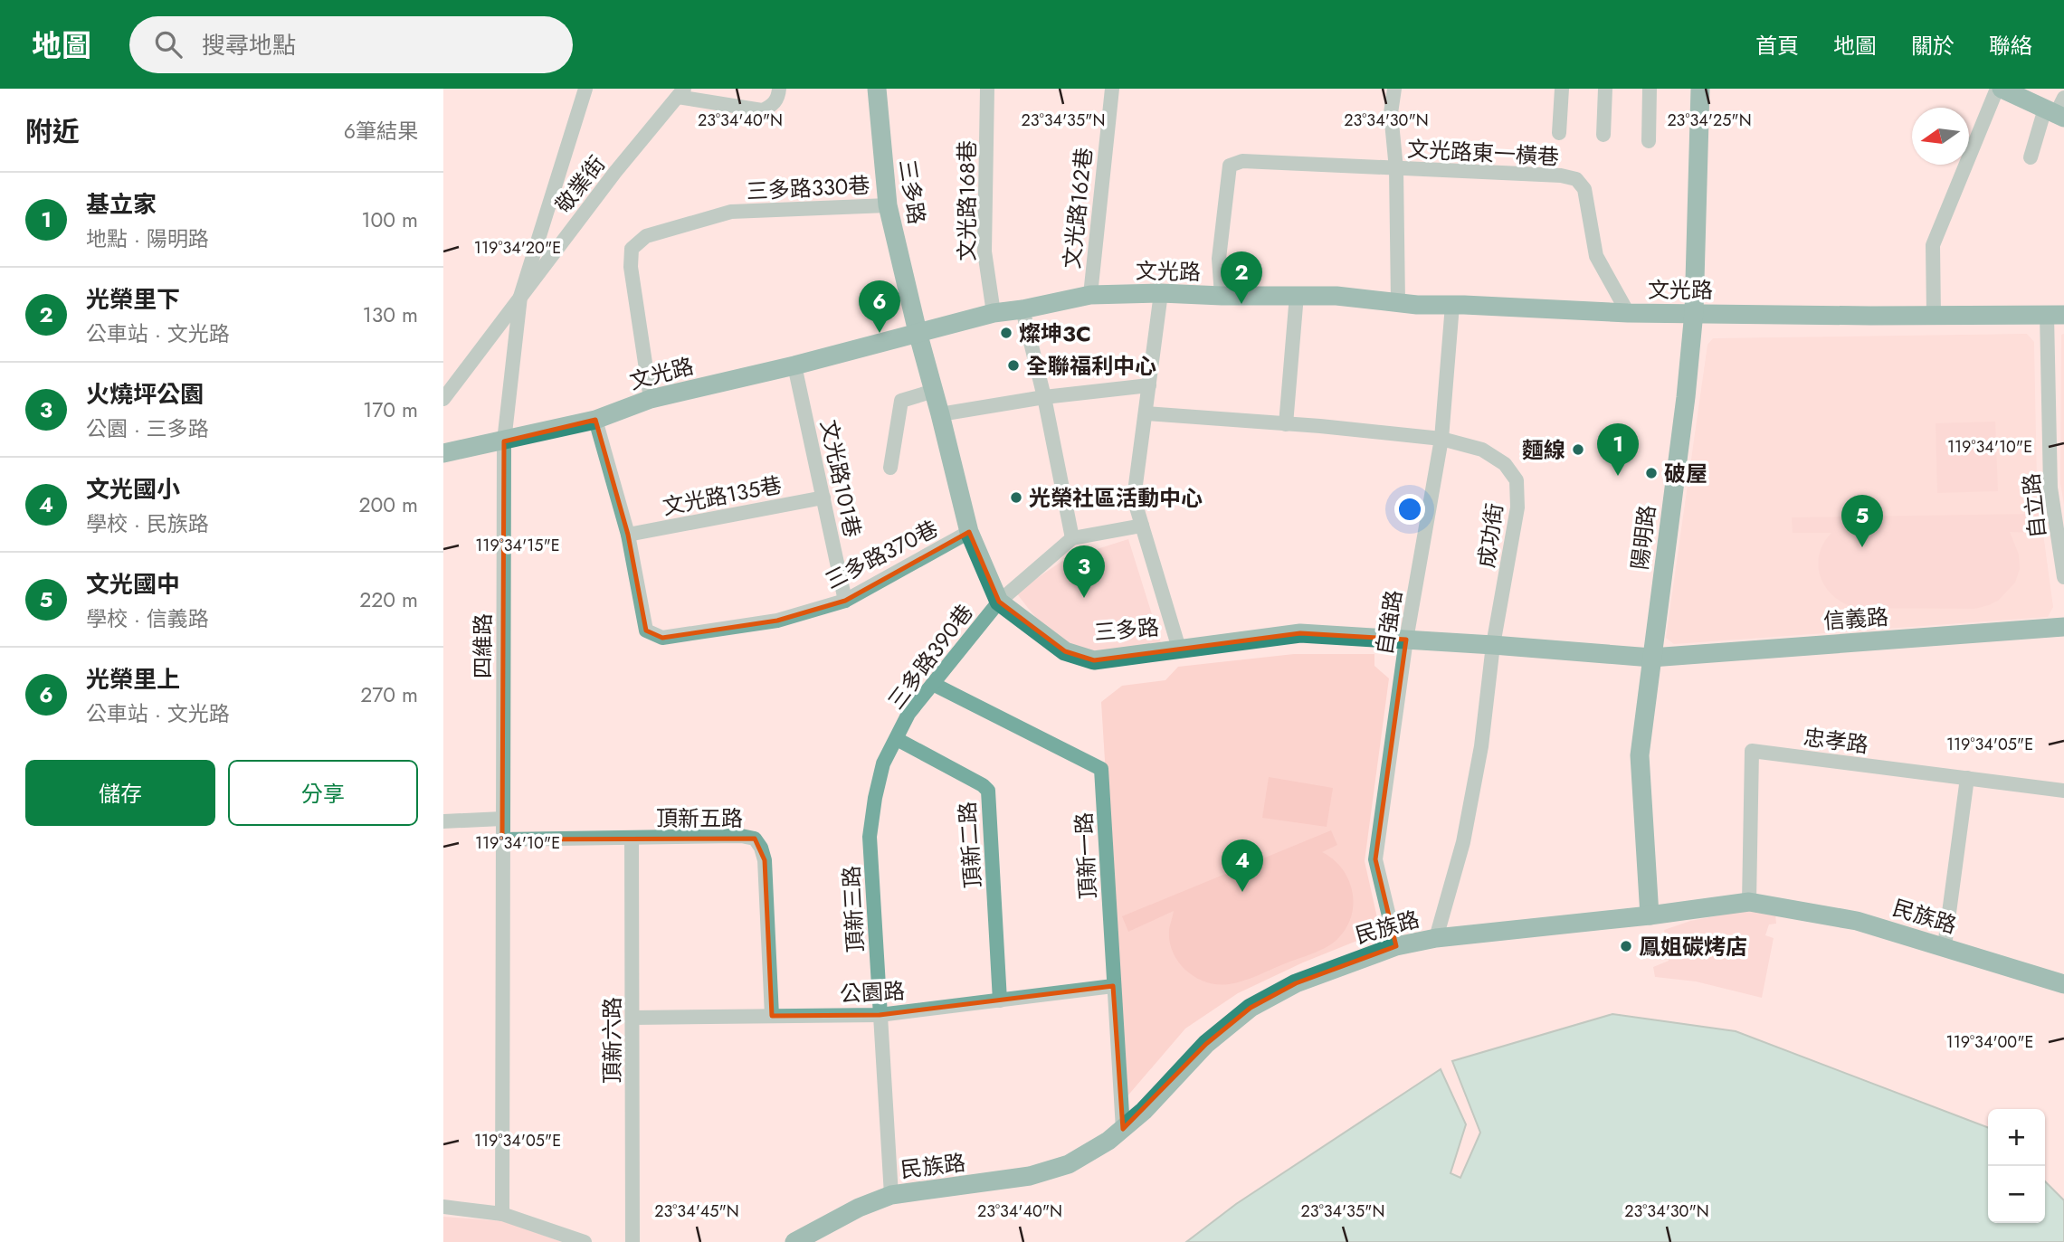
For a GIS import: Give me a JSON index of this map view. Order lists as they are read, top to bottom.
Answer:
{
  "streets": {
    "street": [
      "文光路東一橫巷",
      "敬業街",
      "三多路330巷",
      "三多路",
      "文光路168巷",
      "文光路162巷",
      "文光路",
      "文光路101巷",
      "文光路135巷",
      "自立路",
      "成功街",
      "陽明路",
      "三多路370巷",
      "信義路",
      "自強路",
      "四維路",
      "三多路390巷",
      "忠孝路",
      "頂新五路",
      "頂新二路",
      "頂新一路",
      "頂新三路",
      "民族路",
      "公園路",
      "頂新六路"
    ]
  },
  "crossings": [
    ["文光路東一橫巷", "文光路"],
    ["敬業街", "四維路"],
    ["三多路330巷", "三多路"],
    ["三多路330巷", "文光路"],
    ["三多路", "文光路"],
    ["三多路", "成功街"],
    ["三多路", "陽明路"],
    ["三多路", "三多路370巷"],
    ["三多路", "信義路"],
    ["三多路", "自強路"],
    ["三多路", "三多路390巷"],
    ["文光路168巷", "文光路"],
    ["文光路162巷", "文光路"],
    ["文光路", "文光路101巷"],
    ["文光路", "自立路"],
    ["文光路", "陽明路"],
    ["文光路", "自強路"],
    ["文光路", "四維路"],
    ["文光路101巷", "文光路135巷"],
    ["文光路101巷", "三多路370巷"],
    ["文光路135巷", "三多路370巷"],
    ["成功街", "自強路"],
    ["成功街", "民族路"],
    ["陽明路", "信義路"],
    ["陽明路", "民族路"],
    ["自強路", "民族路"],
    ["四維路", "頂新五路"],
    ["三多路390巷", "頂新二路"],
    ["三多路390巷", "頂新一路"],
    ["三多路390巷", "頂新三路"],
    ["忠孝路", "民族路"],
    ["頂新五路", "公園路"],
    ["頂新五路", "頂新六路"],
    ["頂新二路", "頂新三路"],
    ["頂新二路", "公園路"],
    ["頂新一路", "民族路"],
    ["頂新一路", "公園路"],
    ["頂新三路", "民族路"],
    ["頂新三路", "公園路"],
    ["公園路", "頂新六路"]
  ],
  "places": [
    "燦坤3C",
    "全聯福利中心",
    "麵線",
    "破屋",
    "光榮社區活動中心",
    "鳳姐碳烤店"
  ],
  "north": "left",
  "page": {
    "header": "地圖",
    "search": "搜尋地點",
    "nav": [
      "首頁",
      "地圖",
      "關於",
      "聯絡"
    ],
    "heading": ["附近", "6筆結果"],
    "list": [
      {
        "mark": "1",
        "name": "基立家",
        "note": "地點 · 陽明路",
        "value": "100 m"
      },
      {
        "mark": "2",
        "name": "光榮里下",
        "note": "公車站 · 文光路",
        "value": "130 m"
      },
      {
        "mark": "3",
        "name": "火燒坪公園",
        "note": "公園 · 三多路",
        "value": "170 m"
      },
      {
        "mark": "4",
        "name": "文光國小",
        "note": "學校 · 民族路",
        "value": "200 m"
      },
      {
        "mark": "5",
        "name": "文光國中",
        "note": "學校 · 信義路",
        "value": "220 m"
      },
      {
        "mark": "6",
        "name": "光榮里上",
        "note": "公車站 · 文光路",
        "value": "270 m"
      }
    ],
    "pins": [
      "2",
      "6",
      "1",
      "5",
      "3",
      "4"
    ],
    "buttons": ["儲存", "分享"],
    "map_buttons": ["+", "−"]
  },
  "coordinates": [
    "23°34'40\"N",
    "23°34'35\"N",
    "23°34'30\"N",
    "23°34'25\"N",
    "119°34'20\"E",
    "119°34'10\"E",
    "119°34'15\"E",
    "119°34'05\"E",
    "119°34'00\"E",
    "23°34'45\"N"
  ]
}
